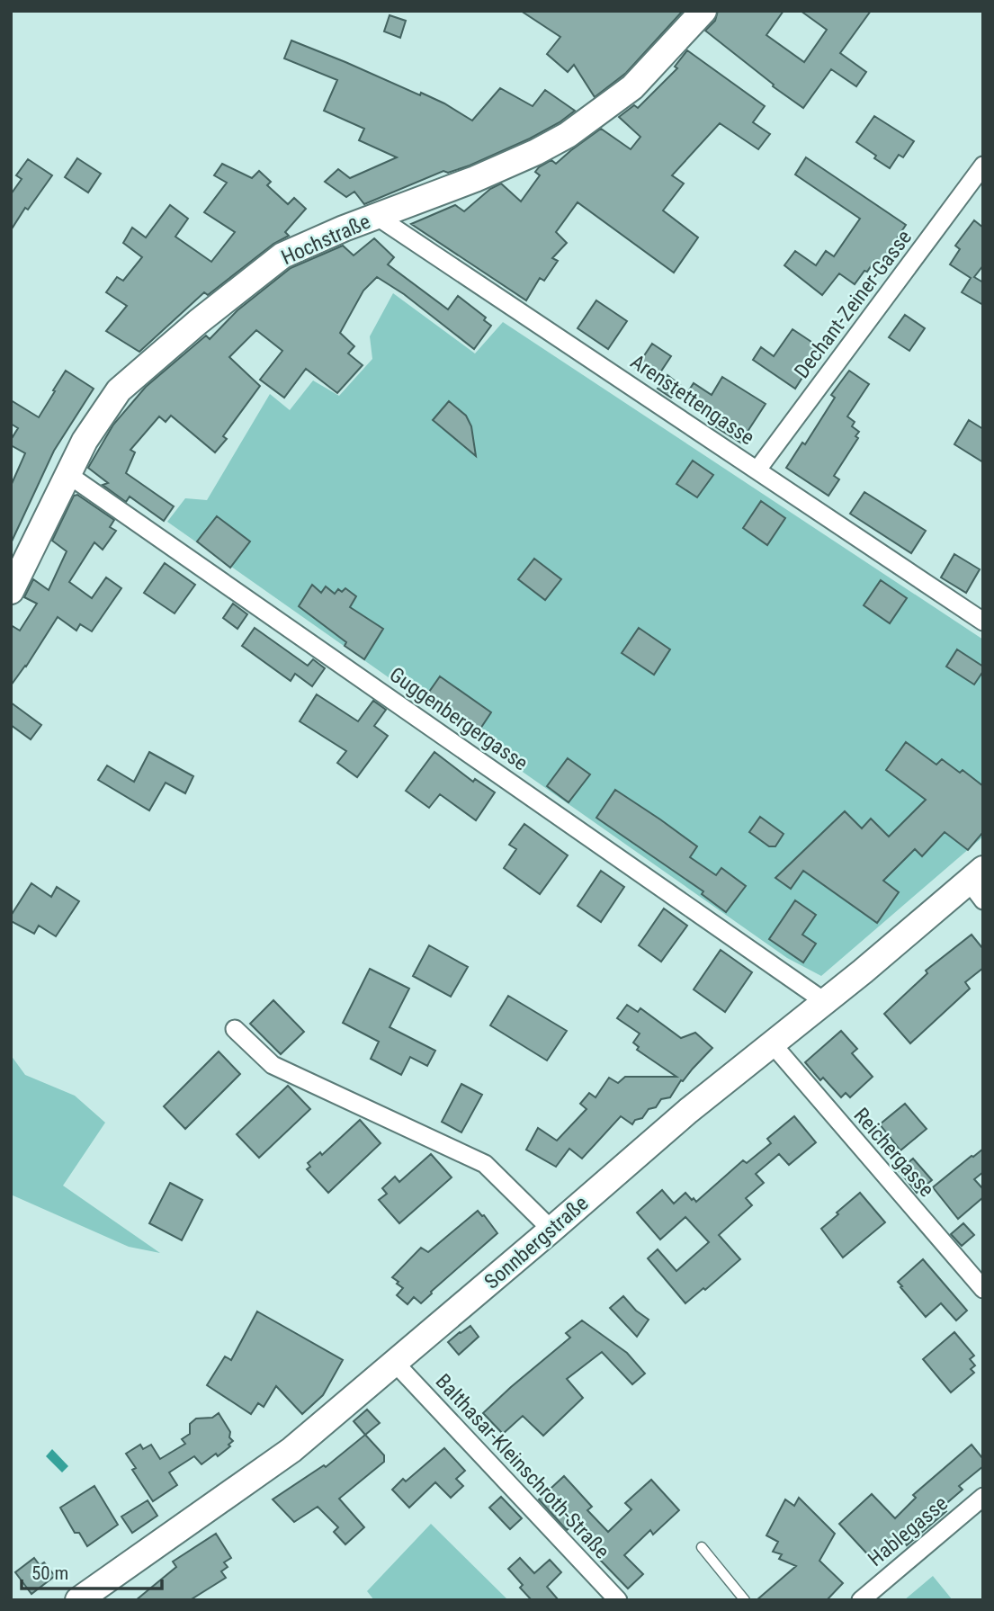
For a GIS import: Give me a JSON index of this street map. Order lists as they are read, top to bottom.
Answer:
{
  "streets": {
    "main road": ["Hochstraße", "Sonnbergstraße"],
    "street": [
      "Dechant-Zeiner-Gasse",
      "Arenstettengasse",
      "Guggenbergergasse",
      "Reichergasse",
      "Balthasar-Kleinschroth-Straße",
      "Hablegasse"
    ]
  },
  "crossings": [
    ["Hochstraße", "Arenstettengasse"],
    ["Hochstraße", "Guggenbergergasse"],
    ["Dechant-Zeiner-Gasse", "Arenstettengasse"],
    ["Guggenbergergasse", "Sonnbergstraße"],
    ["Reichergasse", "Sonnbergstraße"],
    ["Sonnbergstraße", "Balthasar-Kleinschroth-Straße"]
  ],
  "scale_bar": "50 m"
}
